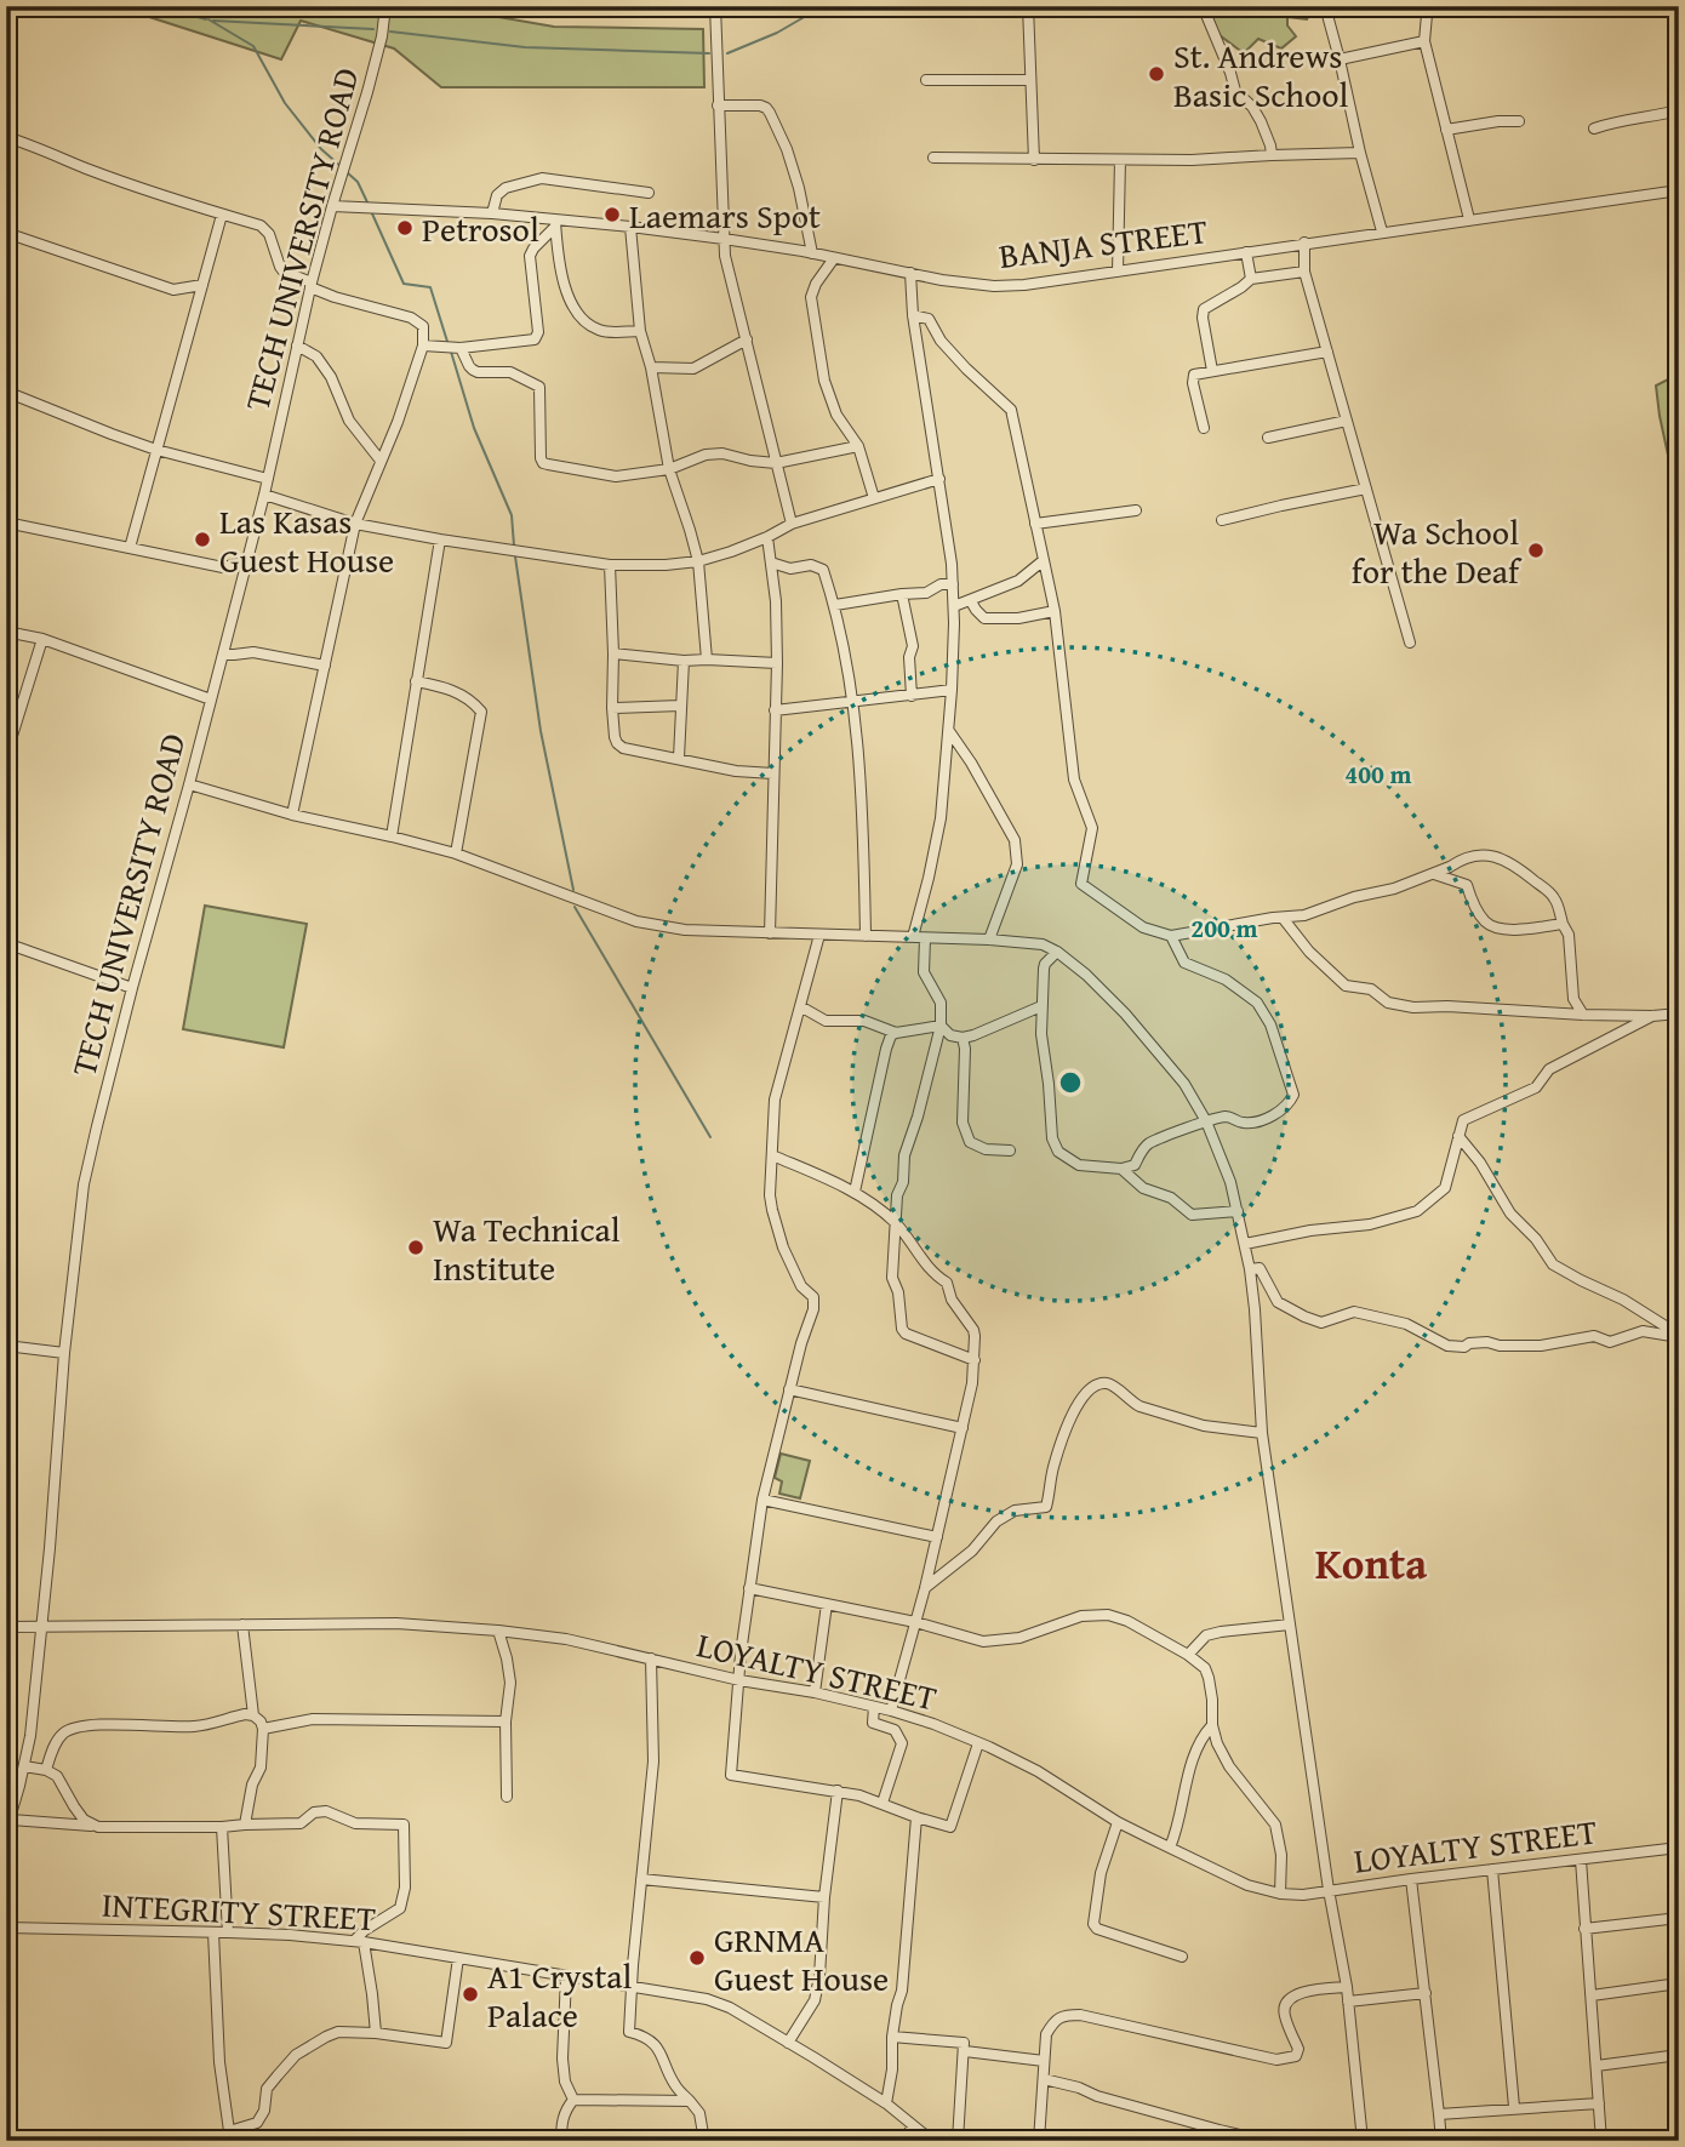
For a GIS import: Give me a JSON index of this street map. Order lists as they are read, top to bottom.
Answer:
{
  "streets": {
    "street": [
      "TECH UNIVERSITY ROAD",
      "BANJA STREET",
      "LOYALTY STREET",
      "INTEGRITY STREET"
    ]
  },
  "crossings": [
    ["TECH UNIVERSITY ROAD", "BANJA STREET"],
    ["TECH UNIVERSITY ROAD", "LOYALTY STREET"]
  ],
  "districts": ["Konta"],
  "places": [
    "St. Andrews Basic School",
    "Laemars Spot",
    "Petrosol",
    "Las Kasas Guest House",
    "Wa School for the Deaf",
    "Wa Technical Institute",
    "GRNMA Guest House",
    "A1 Crystal Palace"
  ],
  "rings": ["400 m", "200 m"]
}
